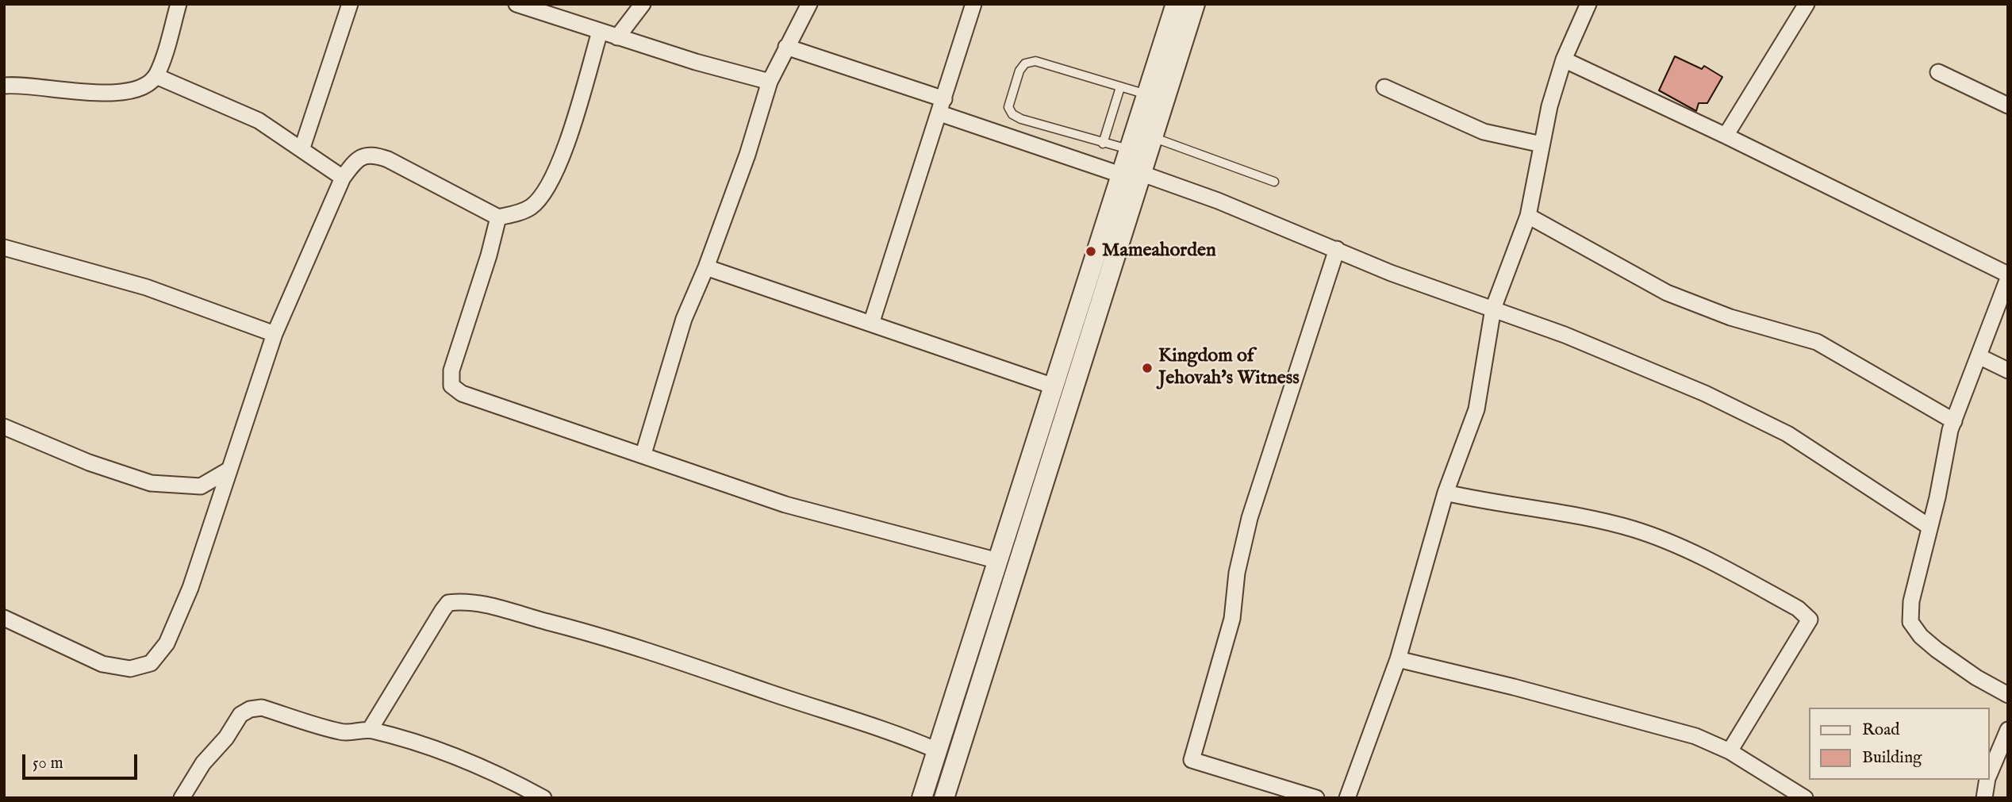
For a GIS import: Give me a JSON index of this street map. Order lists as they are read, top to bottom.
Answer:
{
  "places": ["Mameahorden", "Kingdom of Jehovah's Witness"],
  "legend": ["Road", "Building"],
  "scale_bar": "50 m"
}
